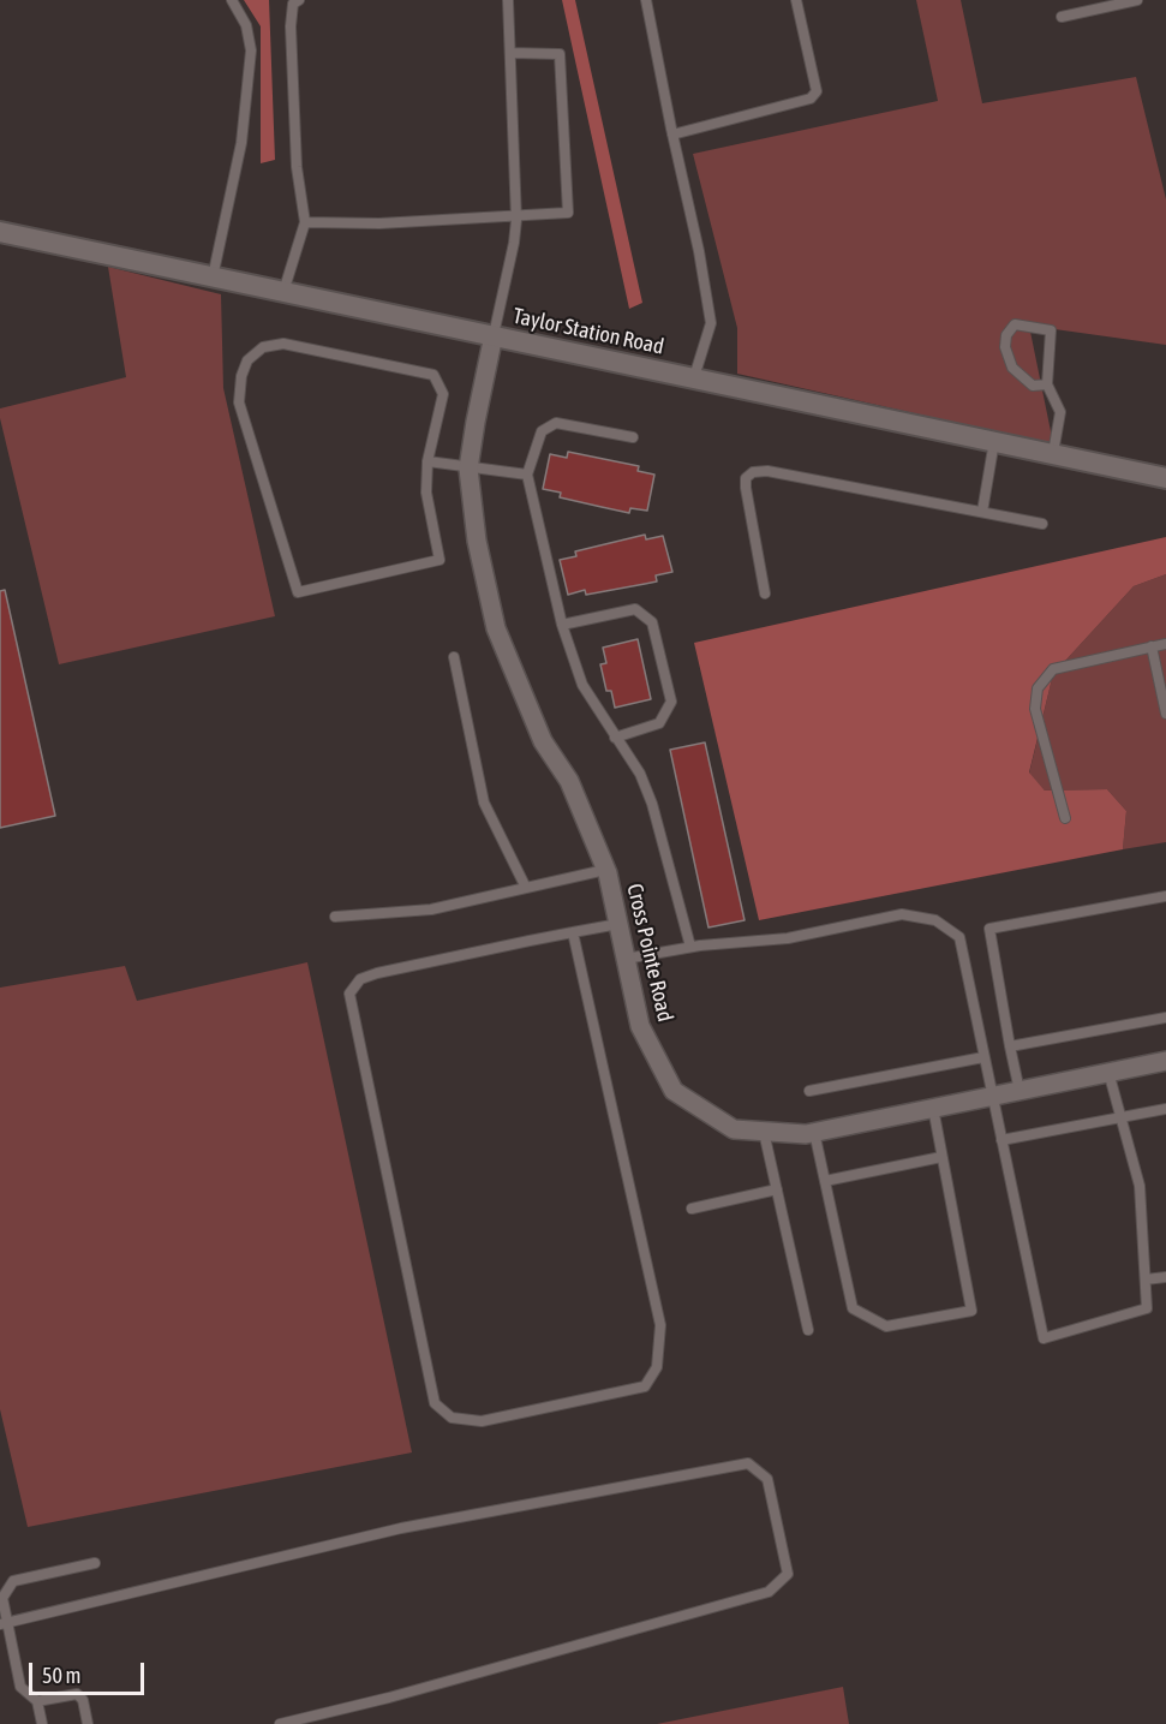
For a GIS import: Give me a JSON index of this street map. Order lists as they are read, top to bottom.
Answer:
{
  "streets": {
    "main road": ["Taylor Station Road"],
    "street": ["Cross Pointe Road"]
  },
  "crossings": [
    ["Taylor Station Road", "Cross Pointe Road"]
  ],
  "scale_bar": "50 m"
}
